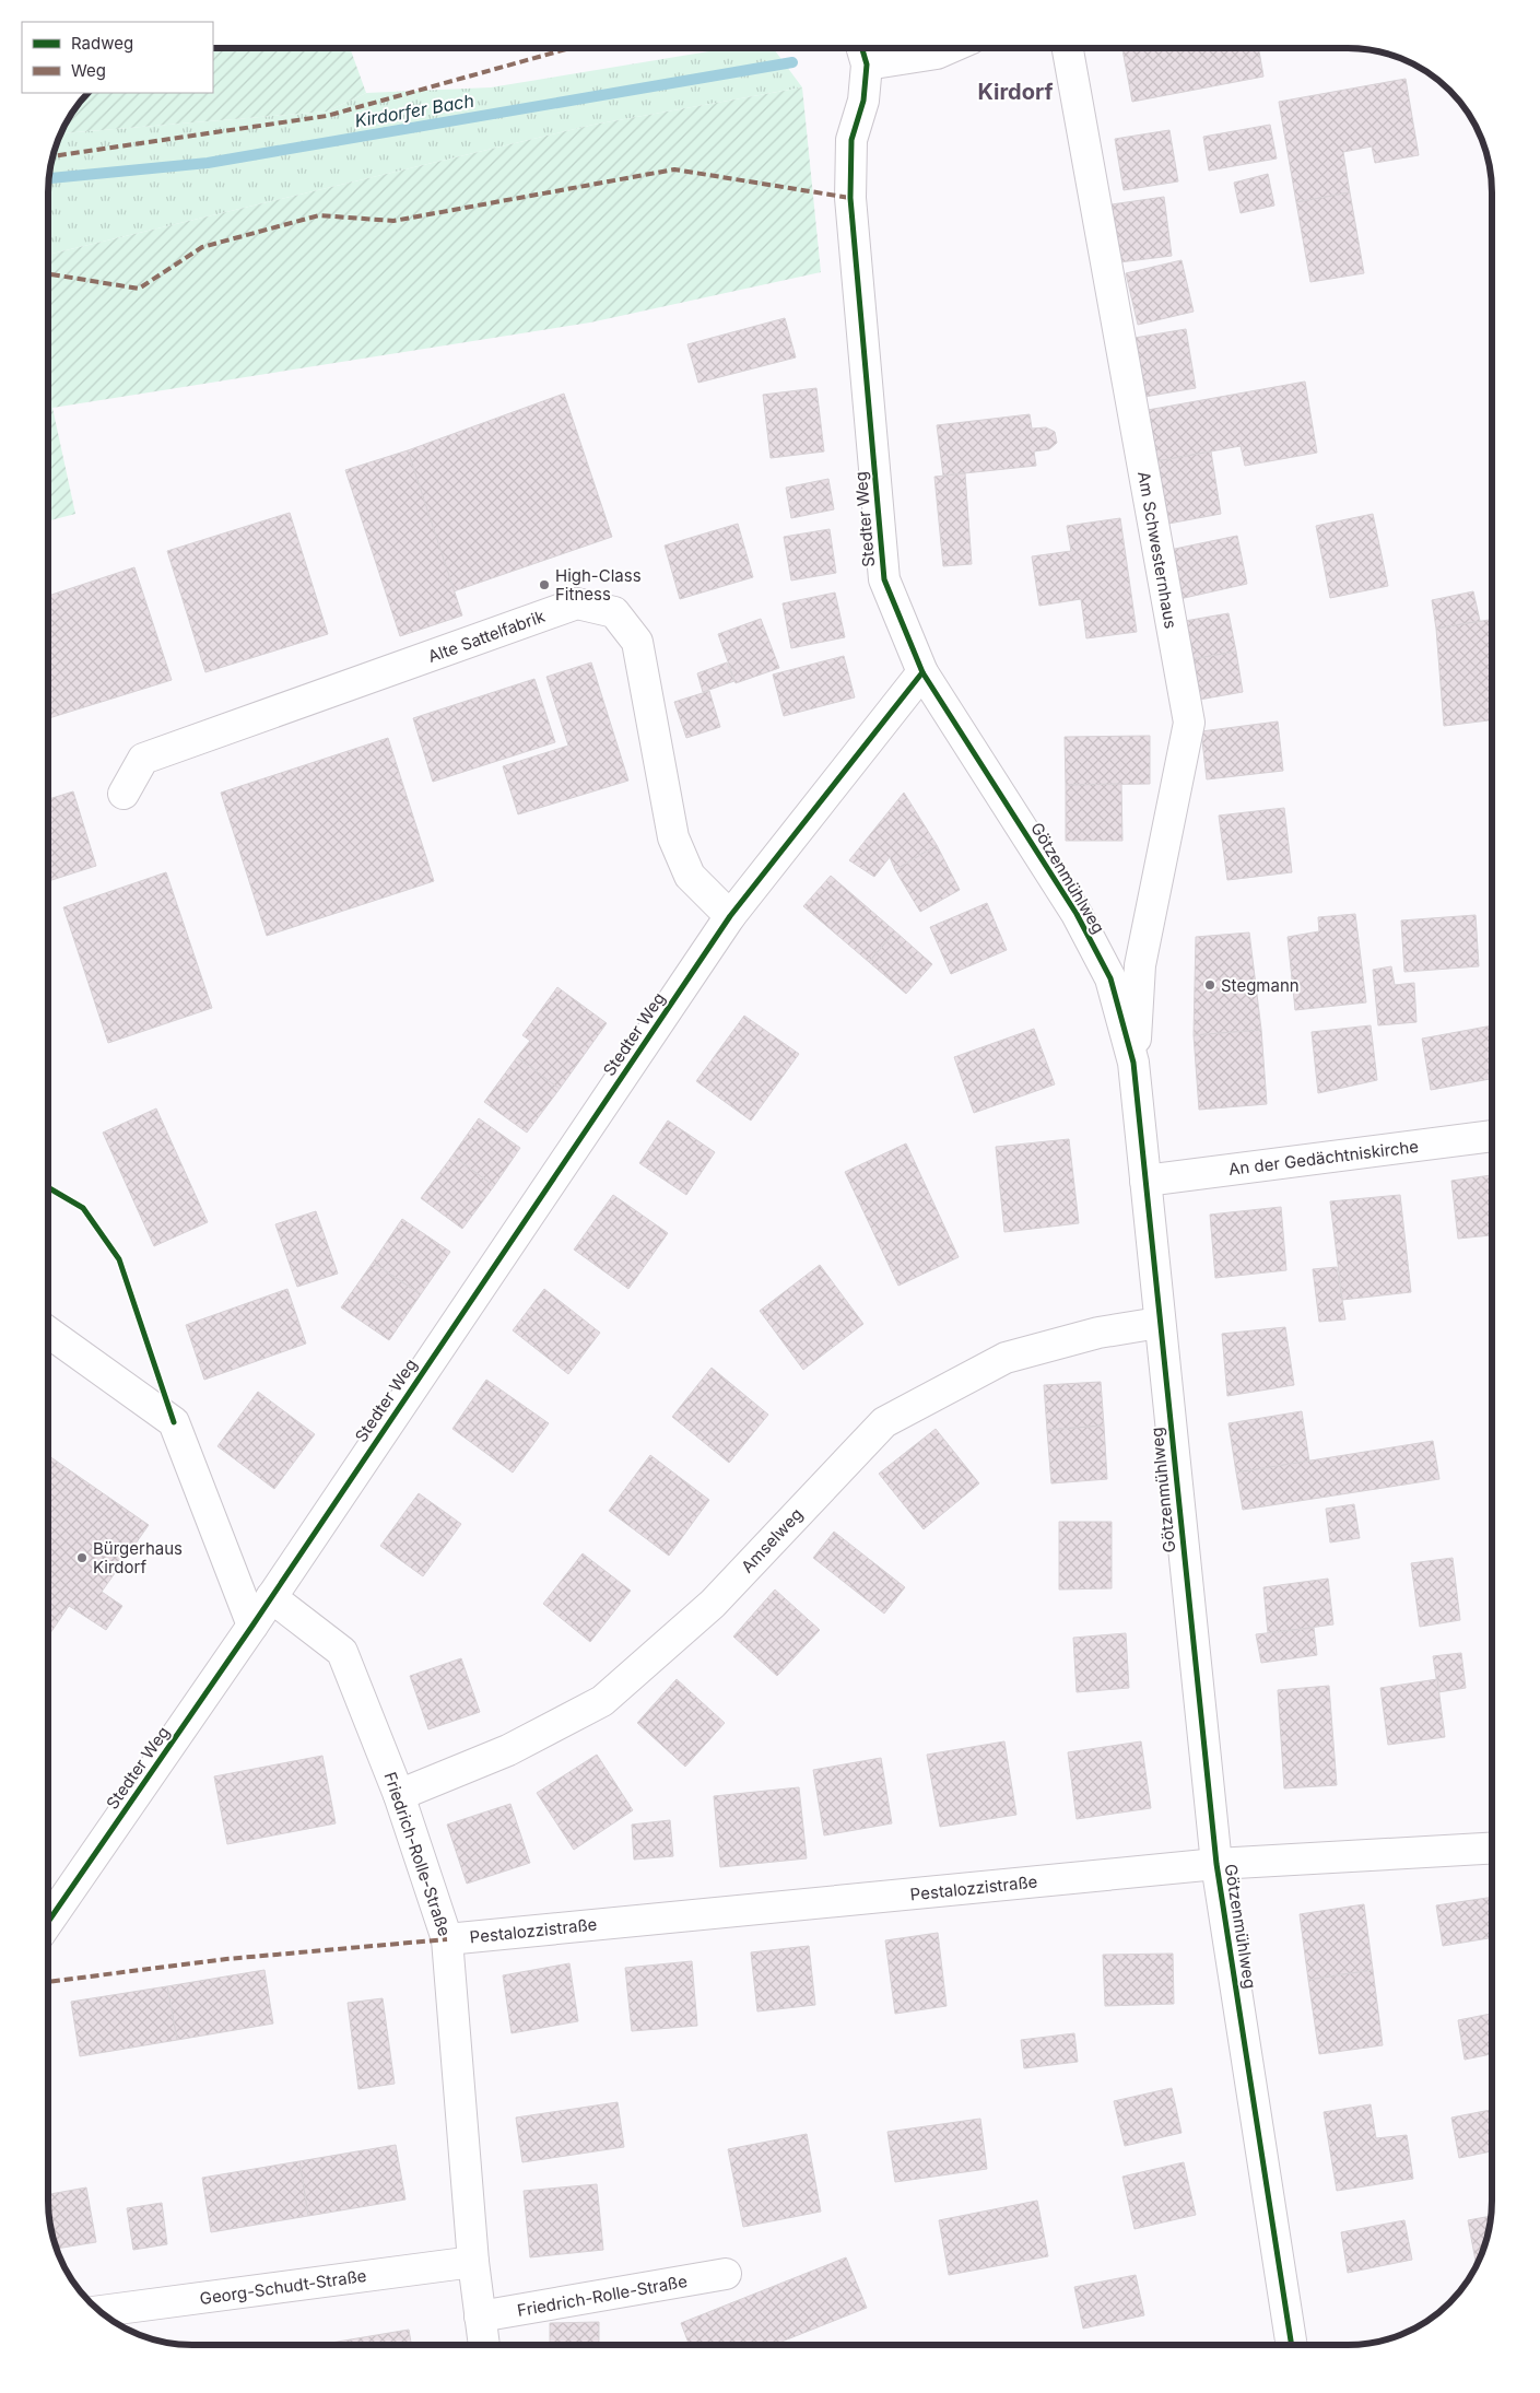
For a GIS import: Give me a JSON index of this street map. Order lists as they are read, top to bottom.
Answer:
{
  "streets": {
    "street": [
      "Stedter Weg",
      "Am Schwesternhaus",
      "Alte Sattelfabrik",
      "Götzenmühlweg",
      "An der Gedächtniskirche",
      "Amselweg",
      "Friedrich-Rolle-Straße",
      "Pestalozzistraße",
      "Georg-Schudt-Straße"
    ]
  },
  "crossings": [
    ["Stedter Weg", "Alte Sattelfabrik"],
    ["Stedter Weg", "Götzenmühlweg"],
    ["Stedter Weg", "Friedrich-Rolle-Straße"],
    ["Am Schwesternhaus", "Götzenmühlweg"],
    ["Götzenmühlweg", "An der Gedächtniskirche"],
    ["Götzenmühlweg", "Amselweg"],
    ["Götzenmühlweg", "Pestalozzistraße"],
    ["Amselweg", "Friedrich-Rolle-Straße"],
    ["Friedrich-Rolle-Straße", "Pestalozzistraße"],
    ["Friedrich-Rolle-Straße", "Georg-Schudt-Straße"]
  ],
  "districts": ["Kirdorf"],
  "water": ["Kirdorfer Bach"],
  "places": ["High-Class Fitness", "Stegmann", "Bürgerhaus Kirdorf"],
  "legend": ["Radweg", "Weg"]
}
